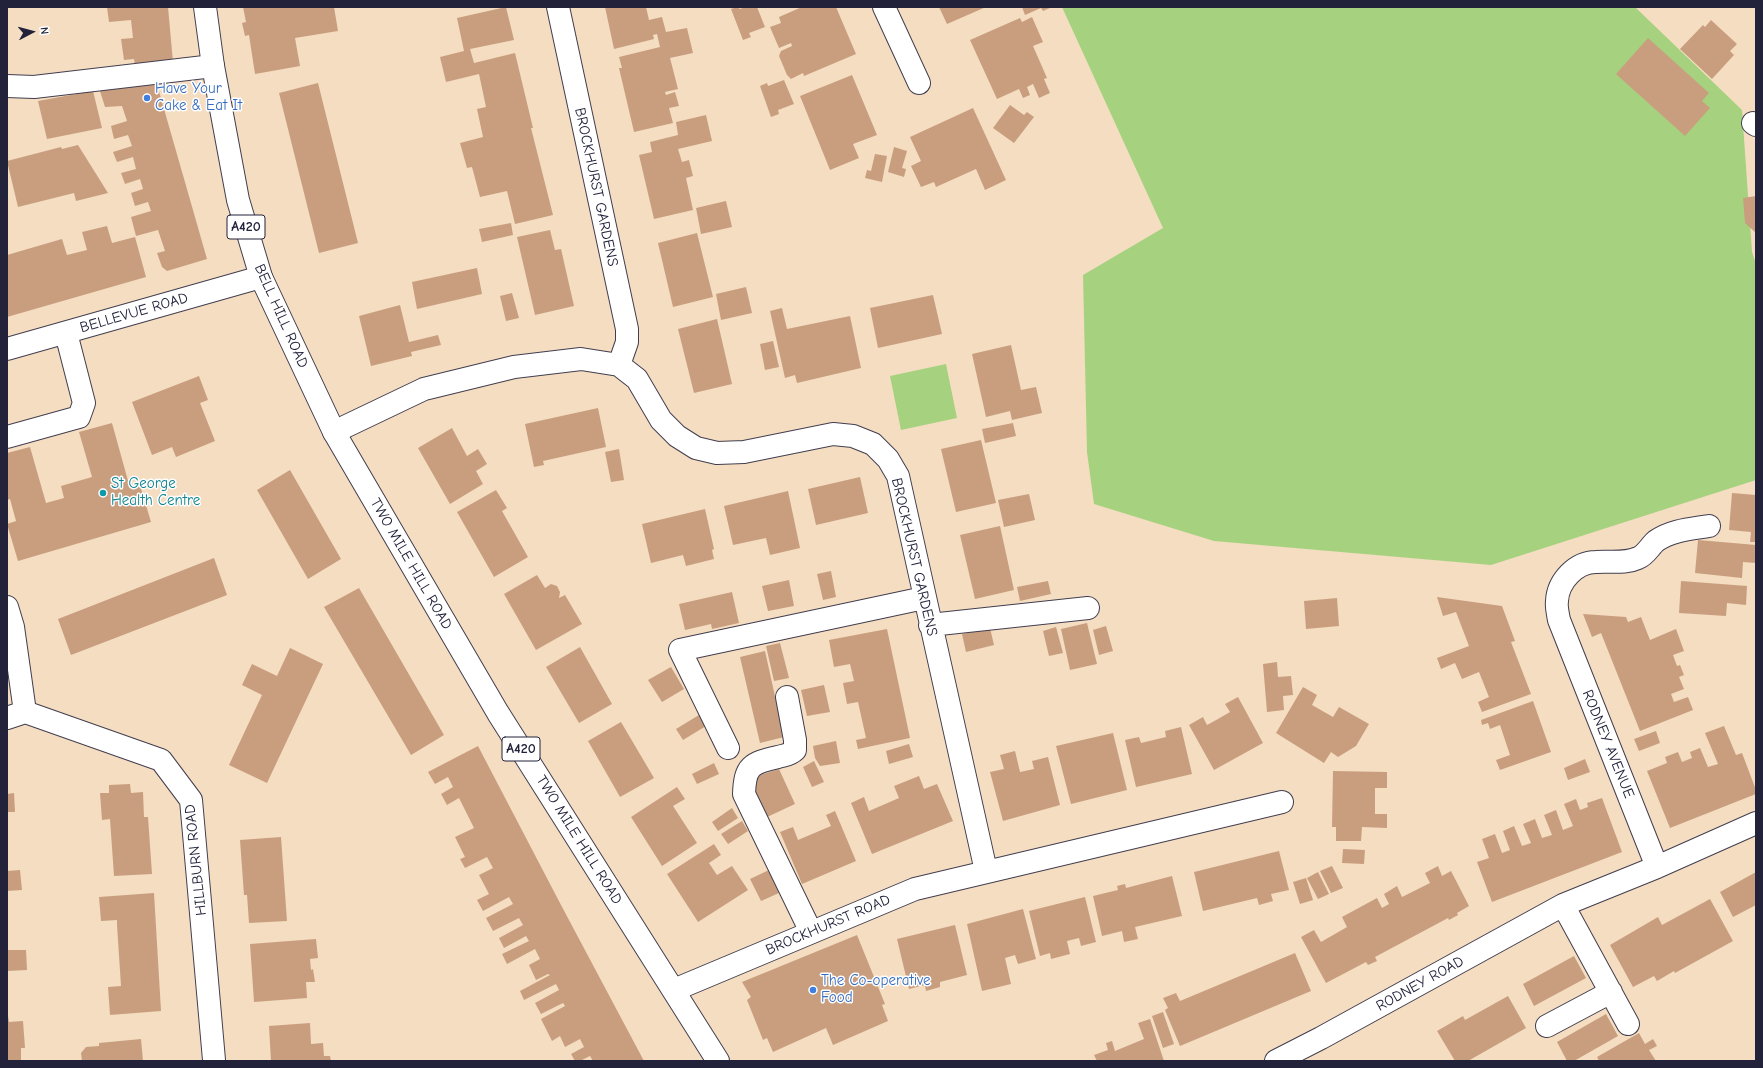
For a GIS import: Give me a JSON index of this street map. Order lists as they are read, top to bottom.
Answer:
{
  "streets": {
    "street": [
      "BROCKHURST GARDENS",
      "A420",
      "BELLEVUE ROAD",
      "BELL HILL ROAD",
      "TWO MILE HILL ROAD",
      "RODNEY AVENUE",
      "HILLBURN ROAD",
      "BROCKHURST ROAD",
      "RODNEY ROAD"
    ]
  },
  "crossings": [
    ["BROCKHURST GARDENS", "BELL HILL ROAD"],
    ["BROCKHURST GARDENS", "TWO MILE HILL ROAD"],
    ["BROCKHURST GARDENS", "BROCKHURST ROAD"],
    ["BELLEVUE ROAD", "BELL HILL ROAD"],
    ["BELL HILL ROAD", "TWO MILE HILL ROAD"],
    ["TWO MILE HILL ROAD", "BROCKHURST ROAD"],
    ["RODNEY AVENUE", "RODNEY ROAD"]
  ],
  "places": ["Have Your Cake & Eat It", "St George Health Centre", "The Co-operative Food"],
  "north": "right"
}
